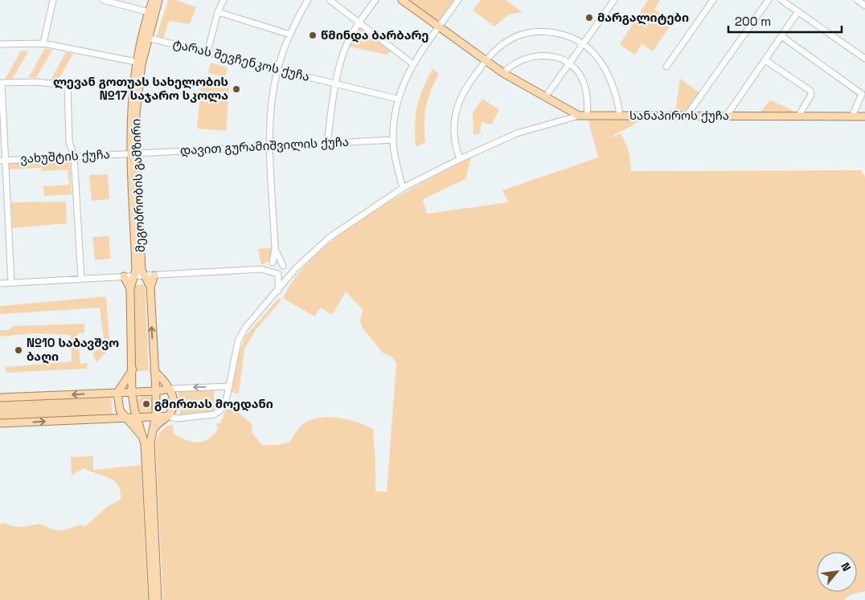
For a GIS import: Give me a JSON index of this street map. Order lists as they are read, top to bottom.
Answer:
{
  "streets": {
    "main road": ["სანაპიროს ქუჩა", "მეგობრობის გამზირი"],
    "street": ["ტარას შევჩენკოს ქუჩა", "დავით გურამიშვილის ქუჩა", "ვახუშტის ქუჩა"]
  },
  "crossings": [
    ["ტარას შევჩენკოს ქუჩა", "მეგობრობის გამზირი"],
    ["დავით გურამიშვილის ქუჩა", "ვახუშტის ქუჩა"],
    ["დავით გურამიშვილის ქუჩა", "მეგობრობის გამზირი"],
    ["ვახუშტის ქუჩა", "მეგობრობის გამზირი"]
  ],
  "places": [
    "მარგალიტები",
    "წმინდა ბარბარე",
    "ლევან გოთუას სახელობის №17 საჯარო სკოლა",
    "№10 საბავშვო ბაღი",
    "გმირთას მოედანი"
  ],
  "scale_bar": "200 m",
  "north": "top right"
}
